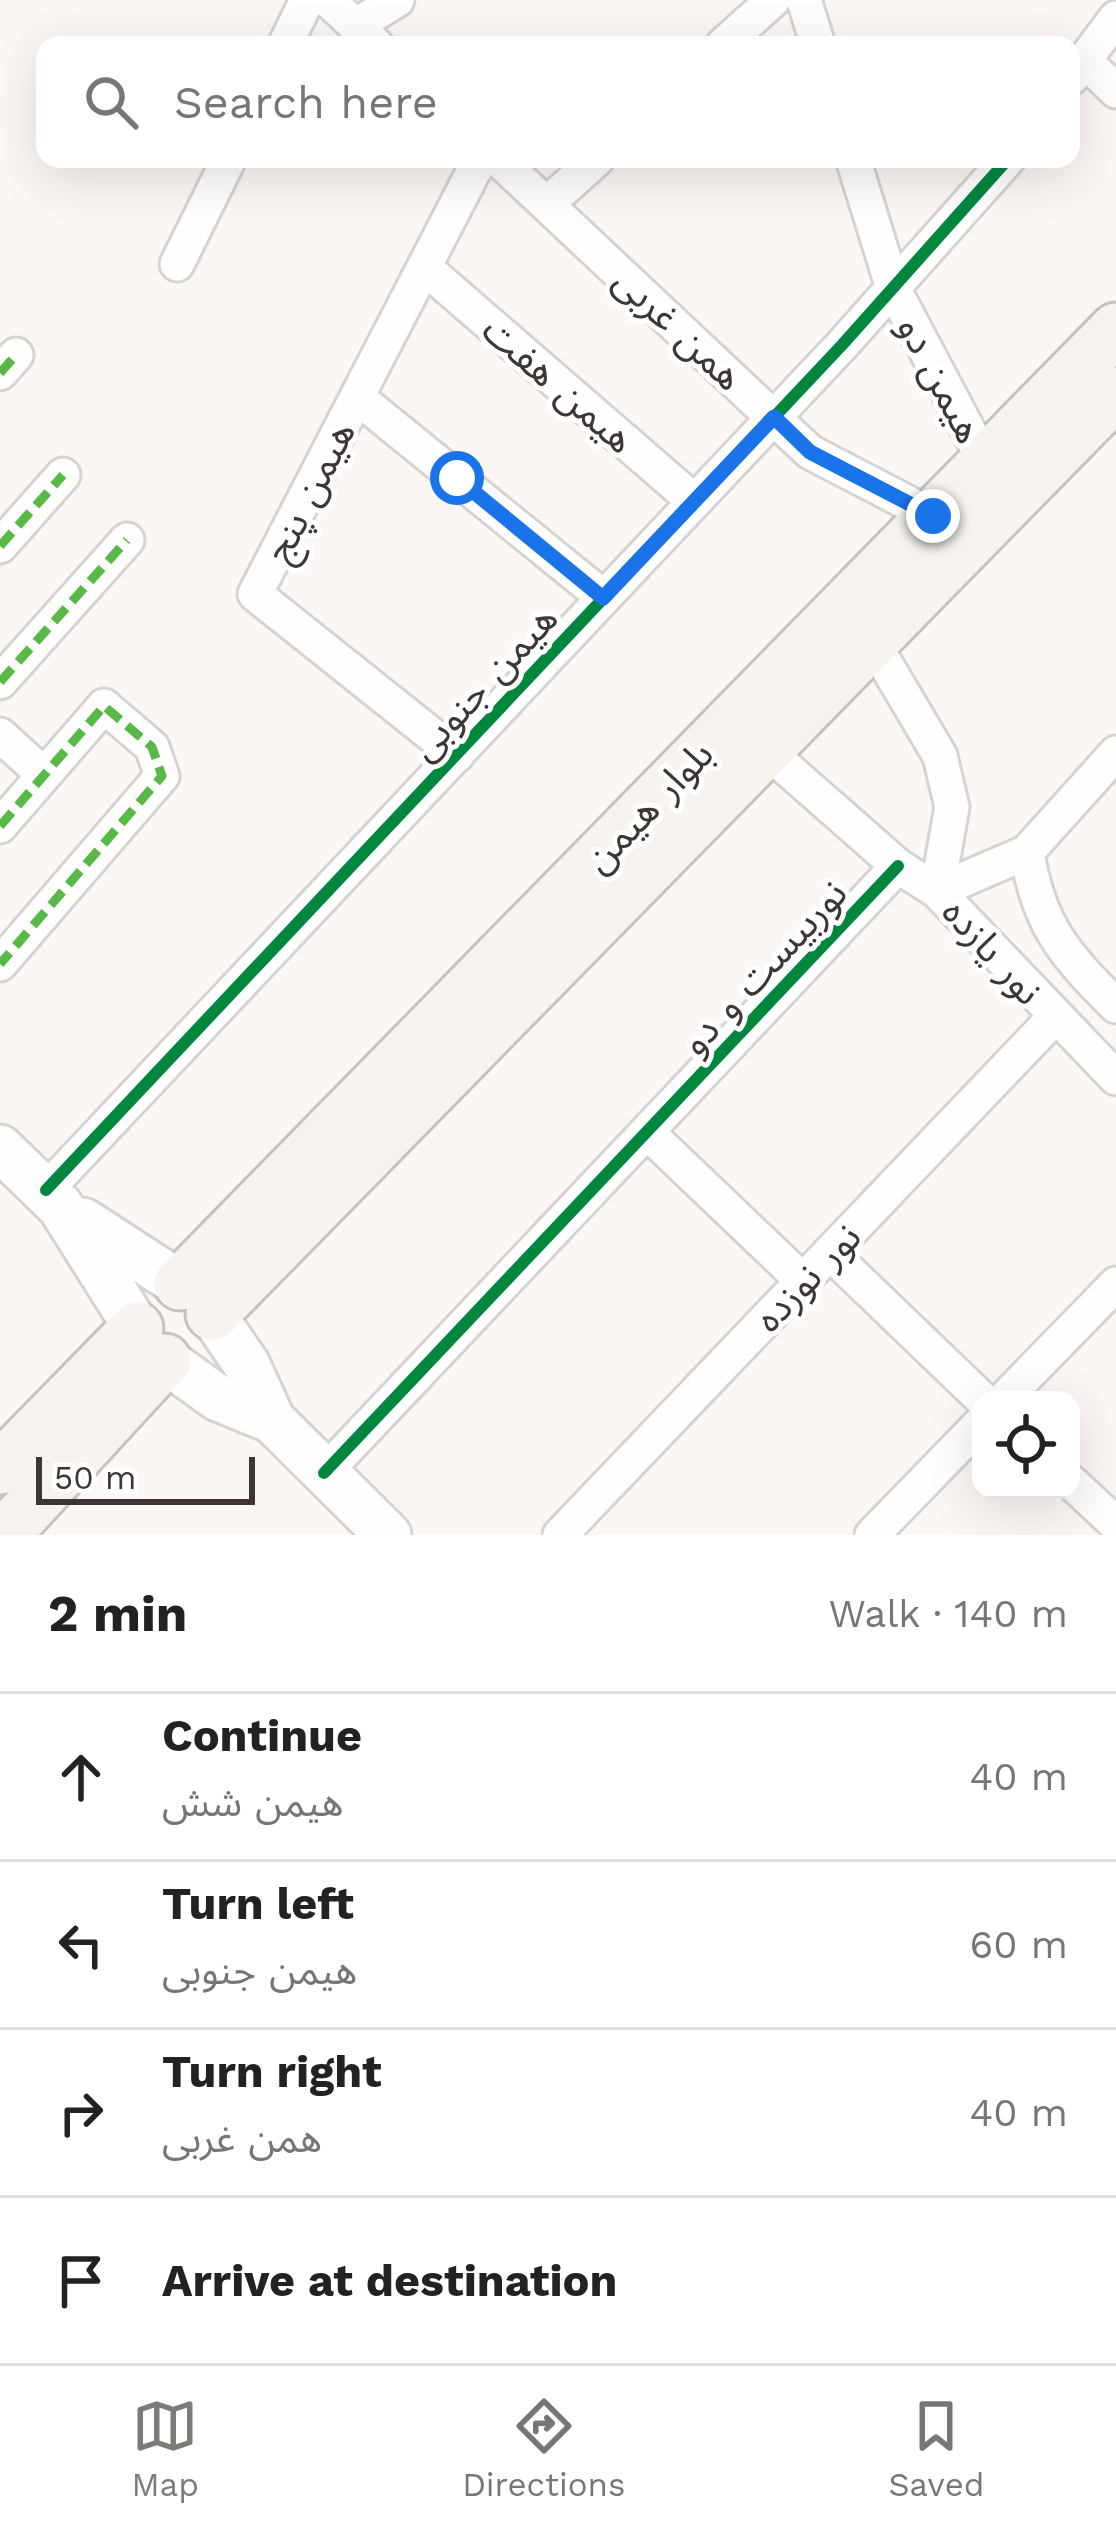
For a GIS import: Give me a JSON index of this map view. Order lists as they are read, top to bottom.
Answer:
{
  "streets": {
    "main road": ["بلوار هیمن"],
    "street": [
      "همن غربی",
      "هیمن دو",
      "هیمن هفت",
      "هیمن پنج",
      "هیمن جنوبی",
      "نور یازده",
      "نوربیست و دو",
      "نور نوزده"
    ]
  },
  "crossings": [
    ["همن غربی", "هیمن جنوبی"],
    ["همن غربی", "بلوار هیمن"],
    ["هیمن دو", "هیمن جنوبی"],
    ["هیمن دو", "بلوار هیمن"],
    ["هیمن هفت", "هیمن پنج"],
    ["هیمن هفت", "هیمن جنوبی"],
    ["هیمن پنج", "هیمن جنوبی"],
    ["نور یازده", "نور نوزده"]
  ],
  "scale_bar": "50 m",
  "page": {
    "search": "Search here",
    "scale": "50 m",
    "heading": ["2 min", "Walk · 140 m"],
    "list": [
      ["Continue", "هیمن شش", "40 m"],
      ["Turn left", "هیمن جنوبی", "60 m"],
      ["Turn right", "همن غربی", "40 m"],
      "Arrive at destination"
    ],
    "nav": ["Map", "Directions", "Saved"]
  }
}
